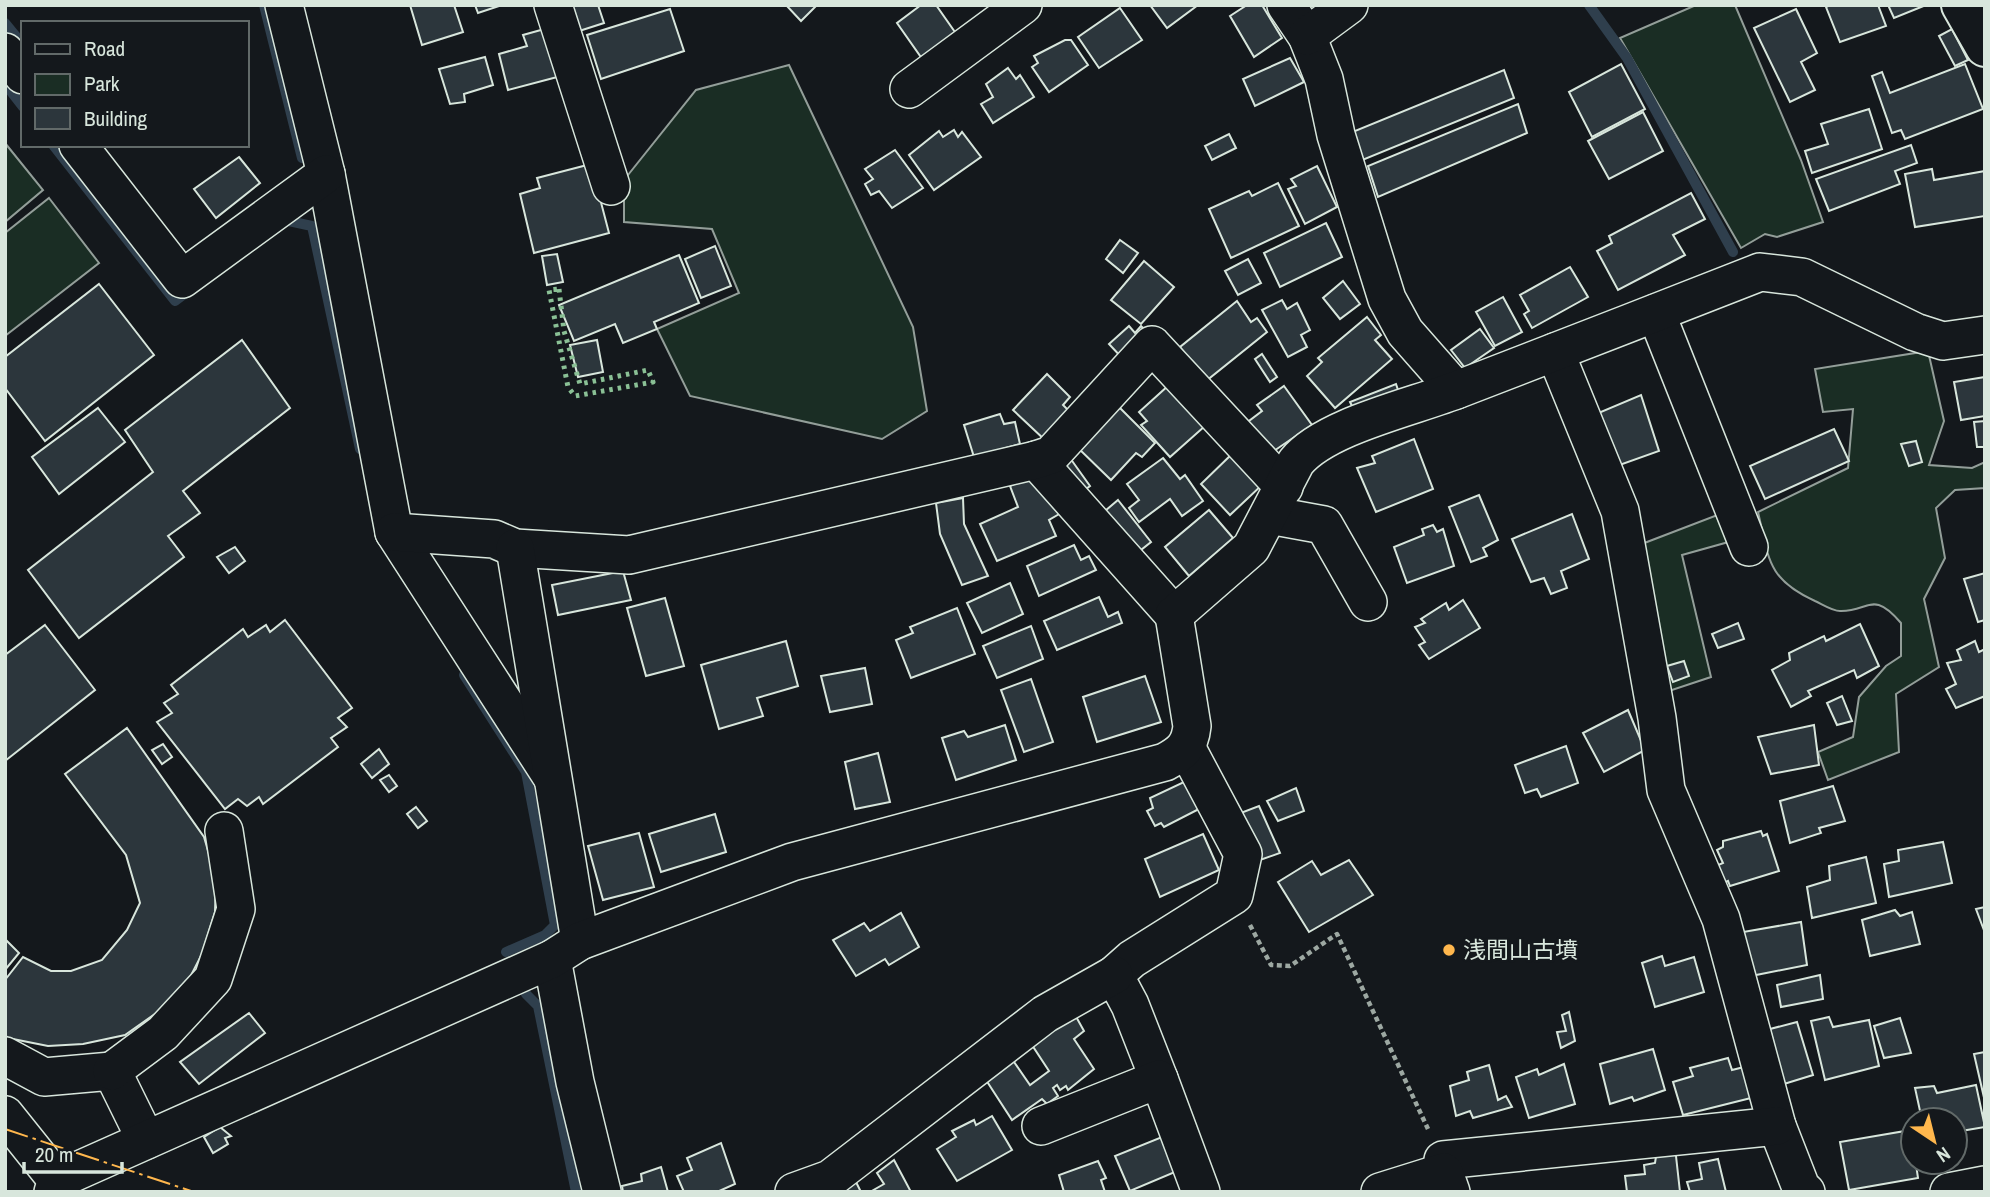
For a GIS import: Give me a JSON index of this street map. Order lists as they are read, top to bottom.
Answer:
{
  "places": ["浅間山古墳"],
  "legend": ["Road", "Park", "Building"],
  "scale_bar": "20 m",
  "north": "bottom right"
}
